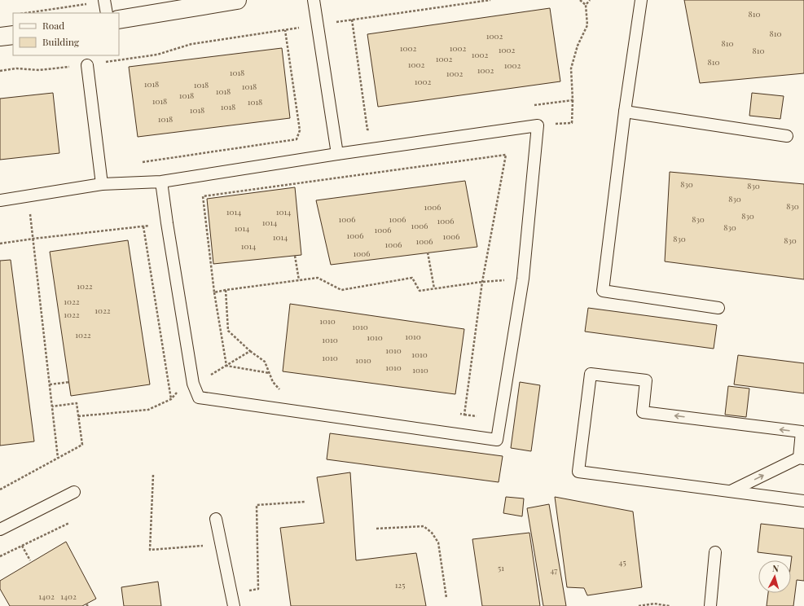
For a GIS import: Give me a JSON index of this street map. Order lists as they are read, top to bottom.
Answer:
{
  "house_numbers": [
    "810",
    "810",
    "1002",
    "810",
    "1002",
    "1002",
    "1002",
    "810",
    "1002",
    "1002",
    "810",
    "1002",
    "1002",
    "1002",
    "1018",
    "1002",
    "1002",
    "1018",
    "1018",
    "1018",
    "1018",
    "1018",
    "1018",
    "1018",
    "1018",
    "1018",
    "1018",
    "830",
    "830",
    "830",
    "830",
    "1006",
    "1014",
    "1014",
    "830",
    "1006",
    "1006",
    "830",
    "1006",
    "1014",
    "1006",
    "830",
    "1014",
    "1006",
    "1006",
    "1006",
    "1014",
    "830",
    "830",
    "1006",
    "1006",
    "1014",
    "1006",
    "1022",
    "1022",
    "1022",
    "1022",
    "1010",
    "1010",
    "1022",
    "1010",
    "1010",
    "1010",
    "1010",
    "1010",
    "1010",
    "1010",
    "1010",
    "1010",
    "45",
    "51",
    "47",
    "125",
    "1402",
    "1402"
  ],
  "legend": ["Road", "Building"],
  "north": "top"
}
